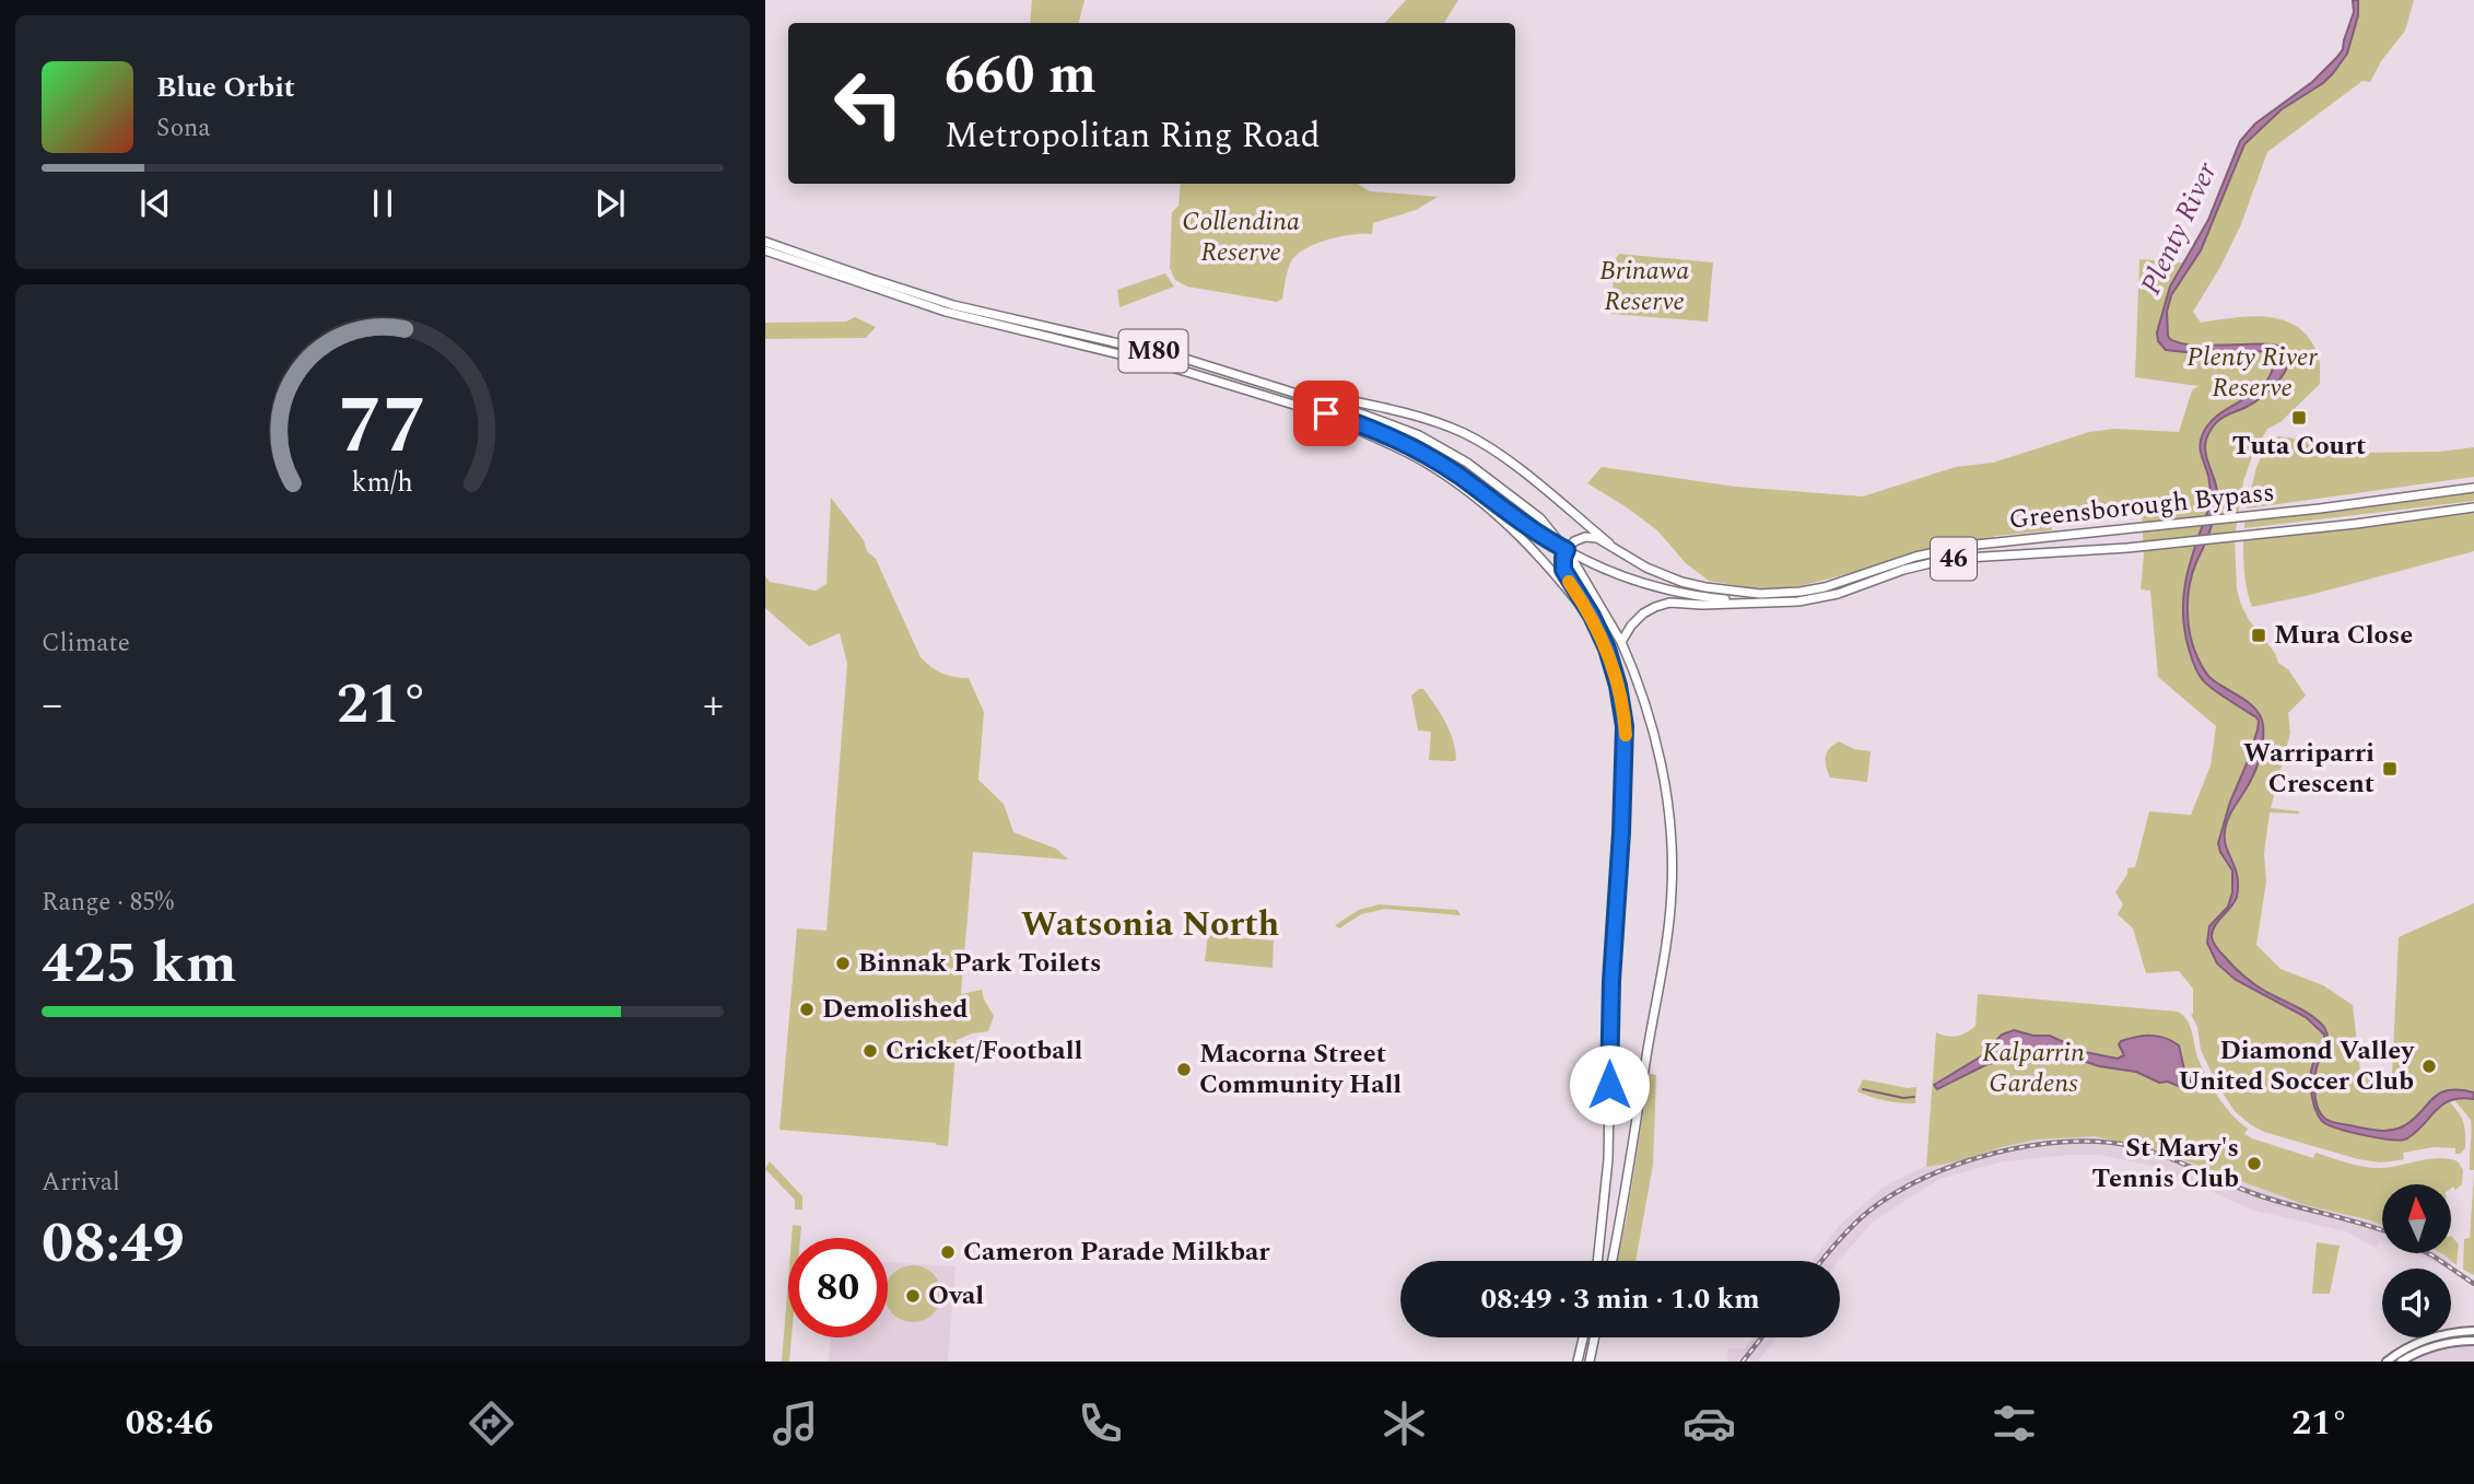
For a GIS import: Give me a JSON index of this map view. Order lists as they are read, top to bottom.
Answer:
{
  "streets": {
    "highway": ["M80", "Greensborough Bypass", "46"]
  },
  "crossings": [
    ["M80", "Greensborough Bypass"]
  ],
  "districts": ["Watsonia North"],
  "water": ["Plenty River"],
  "parks": [
    "Collendina Reserve",
    "Brinawa Reserve",
    "Plenty River Reserve",
    "Kalparrin Gardens"
  ],
  "places": {
    "transit": ["Tuta Court", "Mura Close", "Warriparri Crescent"],
    "other": [
      "Binnak Park Toilets",
      "Demolished",
      "Cricket/Football",
      "Diamond Valley United Soccer Club",
      "Macorna Street Community Hall",
      "St Mary's Tennis Club",
      "Cameron Parade Milkbar",
      "Oval"
    ]
  },
  "north": "top",
  "page": {
    "turn": ["660 m", "Metropolitan Ring Road"],
    "song": ["Blue Orbit", "Sona"],
    "tile": [
      "Climate",
      ["Range · 85%", "425 km"],
      ["Arrival", "08:49"]
    ],
    "heat": ["−", "21°", "+"],
    "limit": "80",
    "trip": "08:49 · 3 min · 1.0 km",
    "tabs": ["08:46", "21°"],
    "gauge": ["77", "km/h"]
  }
}
